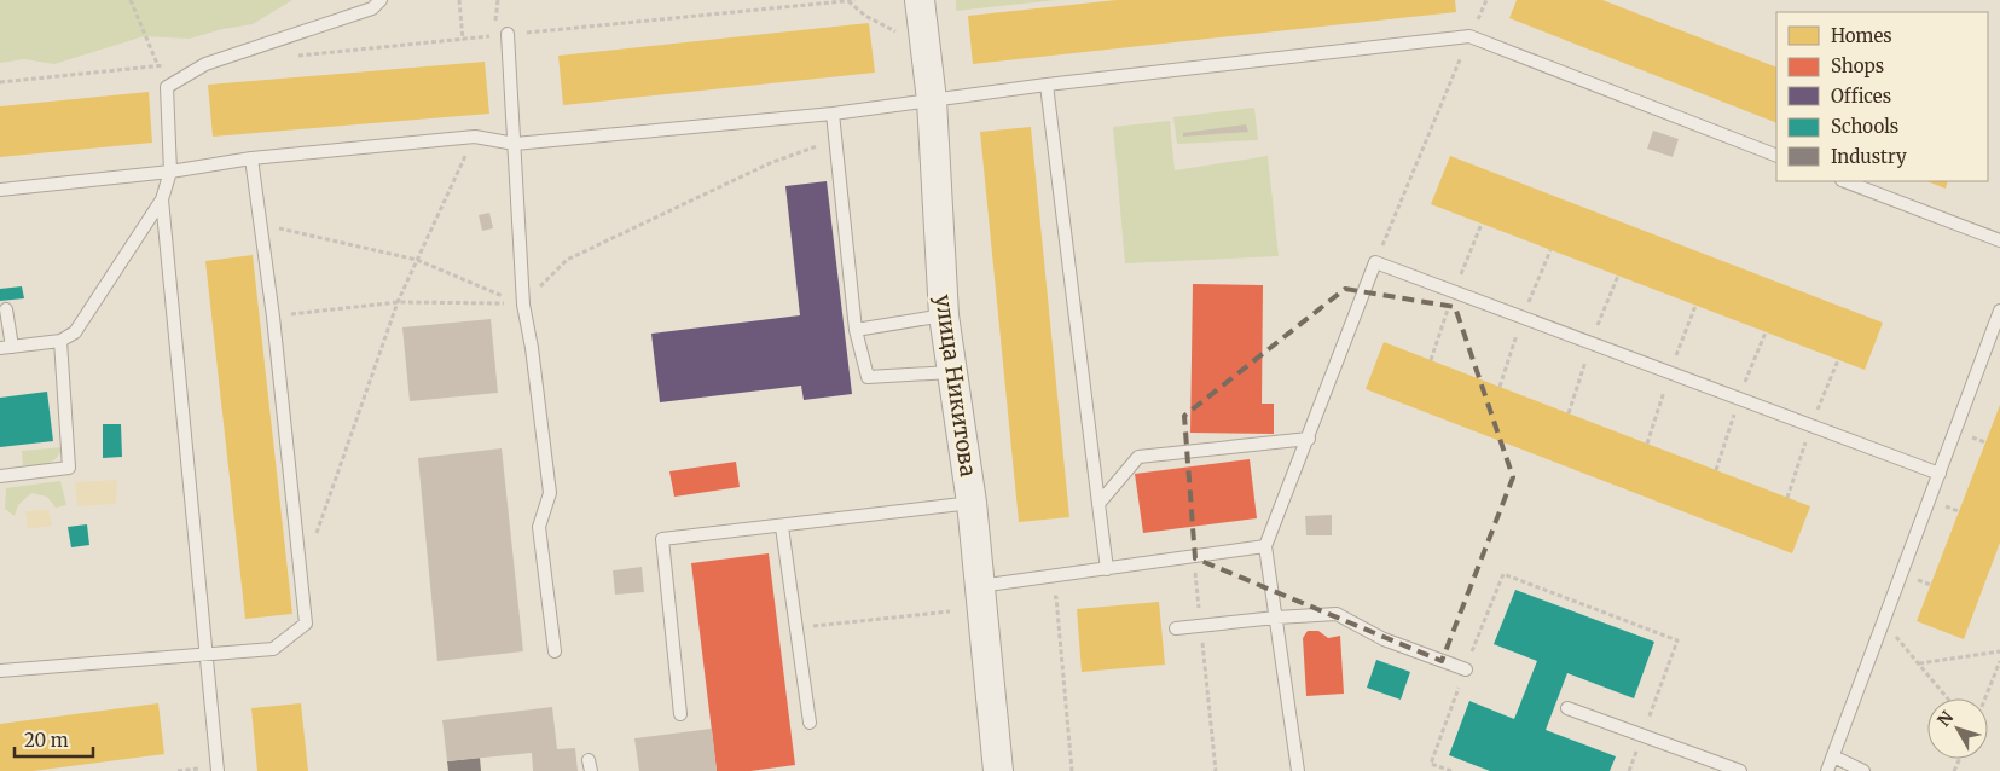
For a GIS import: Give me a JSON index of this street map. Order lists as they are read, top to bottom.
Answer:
{
  "streets": {
    "street": ["улица Никитова"]
  },
  "legend": [
    "Homes",
    "Shops",
    "Offices",
    "Schools",
    "Industry"
  ],
  "scale_bar": "20 m",
  "north": "top left"
}
